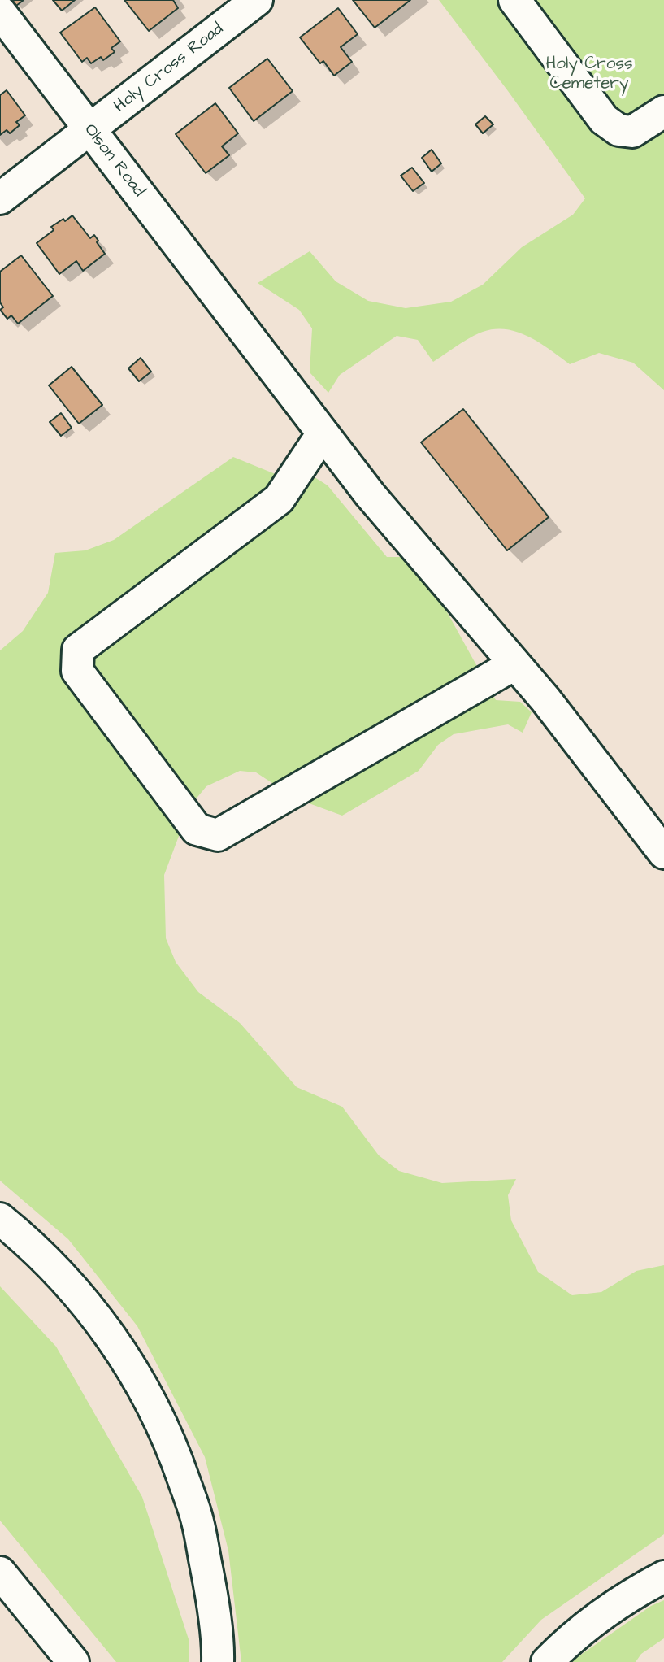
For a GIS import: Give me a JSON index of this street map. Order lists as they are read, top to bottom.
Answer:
{
  "streets": {
    "main road": ["Holy Cross Road", "Olson Road"]
  },
  "crossings": [
    ["Holy Cross Road", "Olson Road"]
  ],
  "parks": ["Holy Cross Cemetery"]
}
